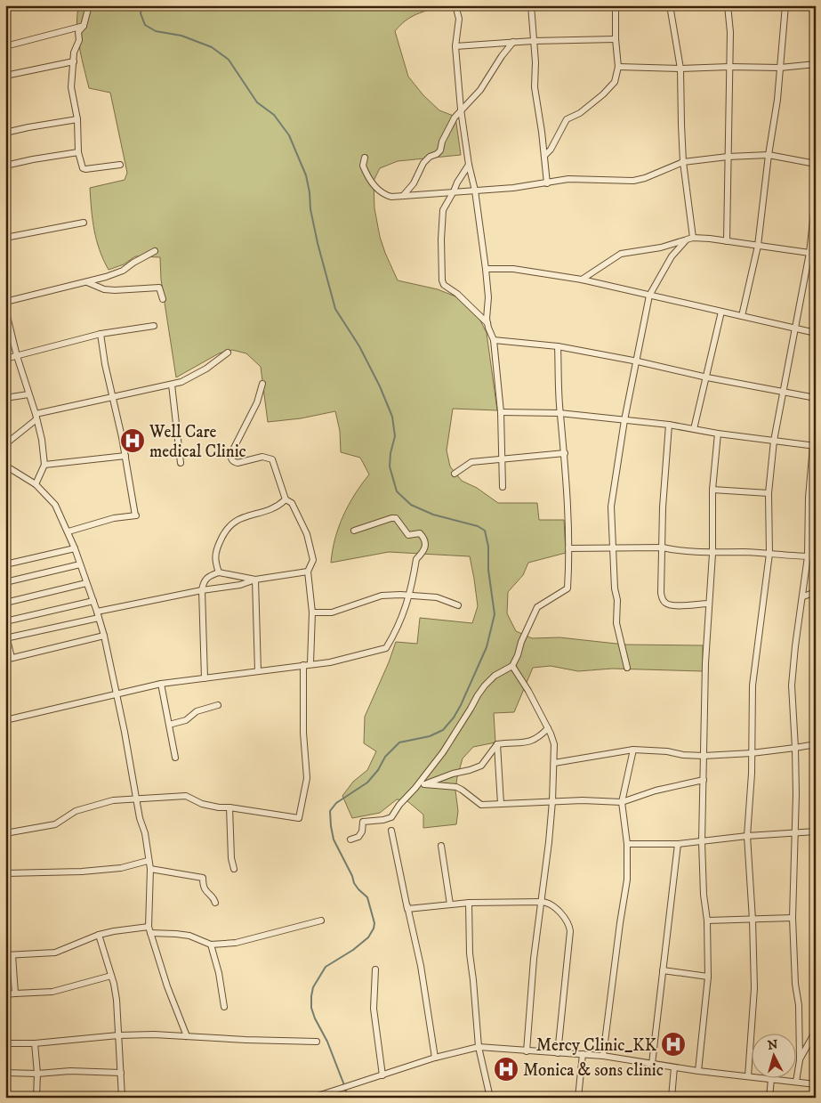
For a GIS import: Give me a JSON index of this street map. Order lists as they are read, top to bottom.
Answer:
{
  "places": {
    "hospital": ["Well Care medical Clinic", "Mercy Clinic_KK", "Monica & sons clinic"]
  },
  "north": "top"
}
